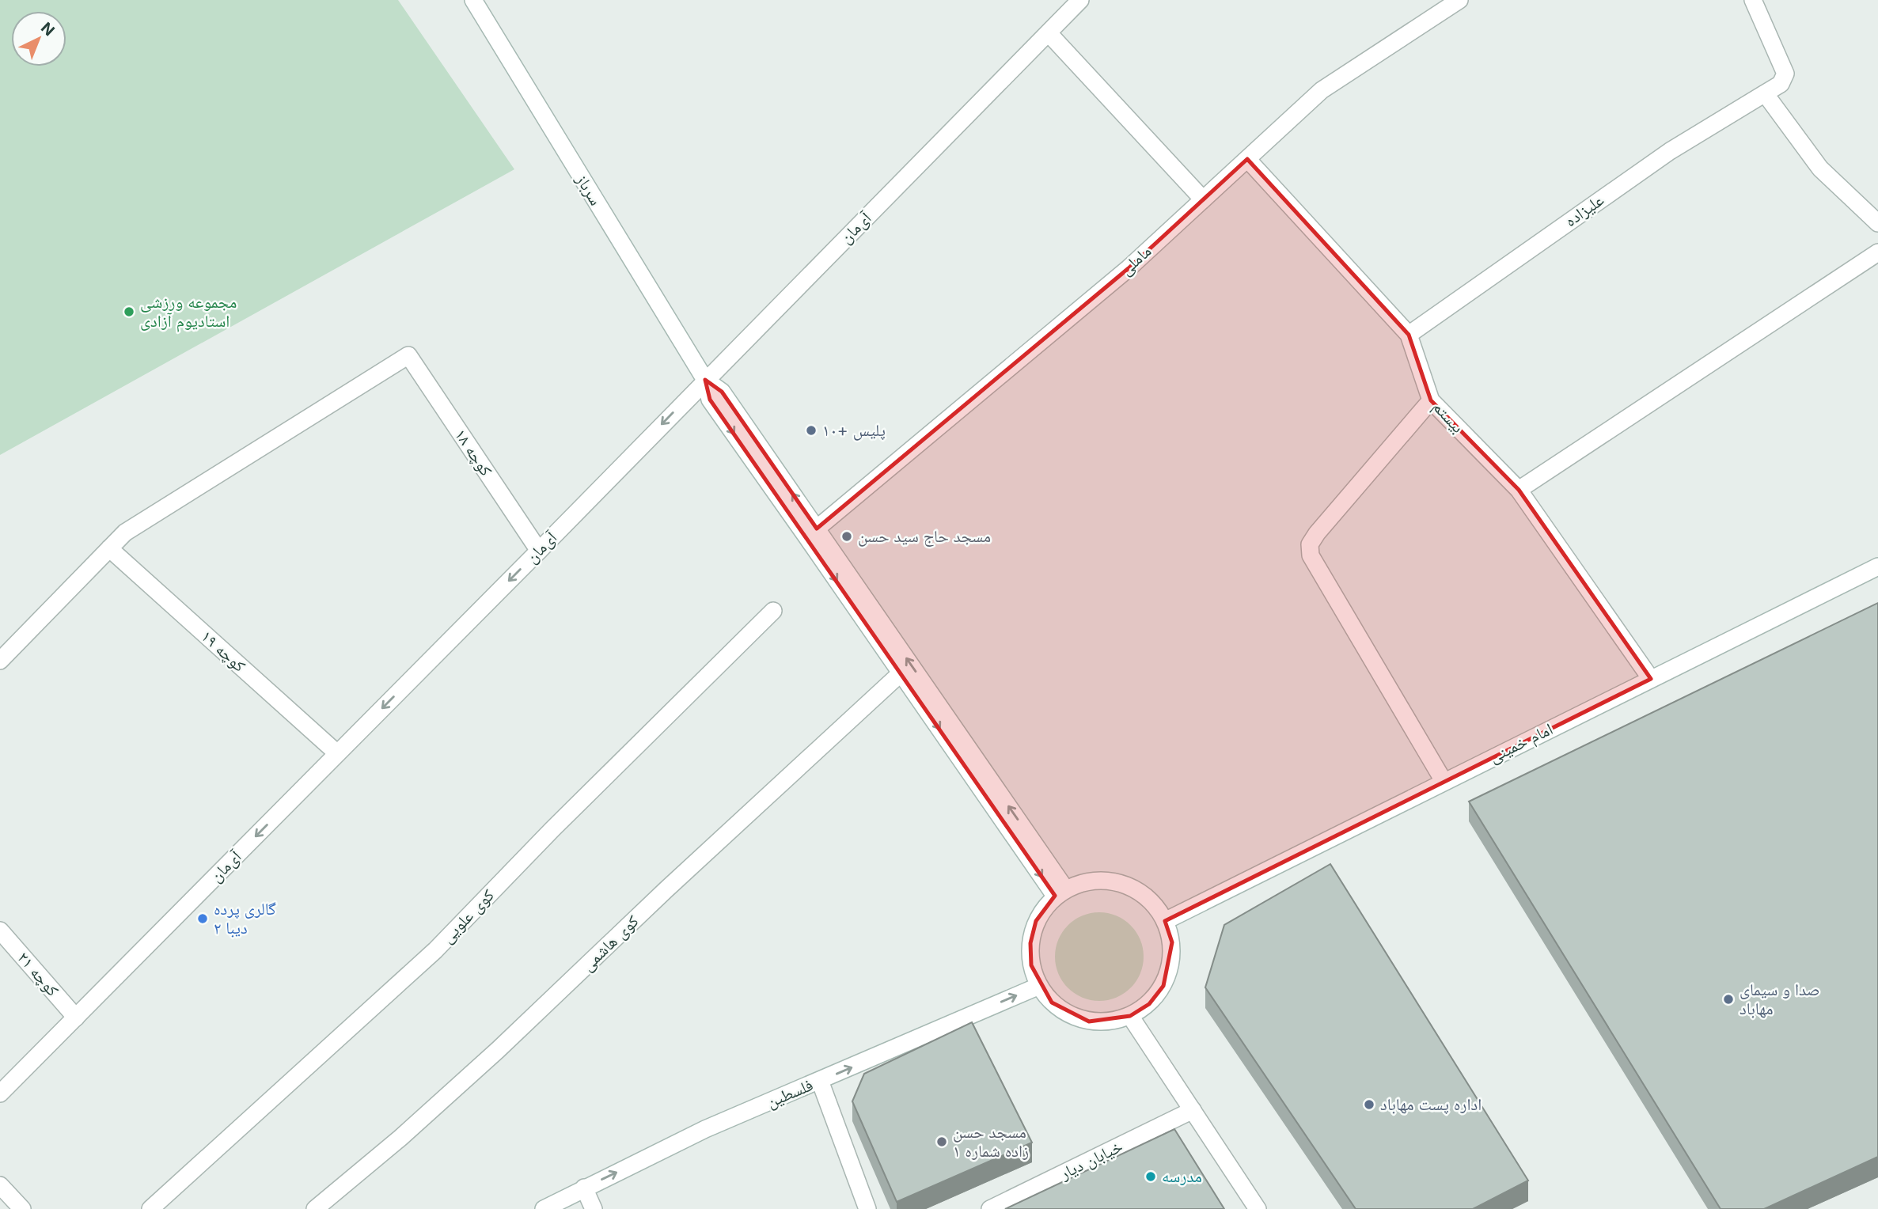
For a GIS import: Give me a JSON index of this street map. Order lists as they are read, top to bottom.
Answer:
{
  "streets": {
    "street": [
      "سرباز",
      "علیزاده",
      "آی‌مان",
      "ماملی",
      "بیستم",
      "کوچه ۱۸",
      "کوچه ۱۹",
      "امام خمینی",
      "کوی علویی",
      "کوی هاشمی",
      "کوچه ۲۱",
      "فلسطین",
      "خیابان دیار"
    ]
  },
  "crossings": [
    ["سرباز", "آی‌مان"],
    ["علیزاده", "بیستم"],
    ["آی‌مان", "کوچه ۱۸"],
    ["آی‌مان", "کوچه ۱۹"],
    ["آی‌مان", "کوچه ۲۱"],
    ["ماملی", "بیستم"],
    ["بیستم", "امام خمینی"],
    ["کوچه ۱۸", "کوچه ۱۹"],
    ["امام خمینی", "فلسطین"]
  ],
  "one_way": ["آی‌مان", "فلسطین"],
  "places": [
    "مجموعه ورزشی استادیوم آزادی",
    "پلیس +۱۰",
    "مسجد حاج سید حسن",
    "گالری پرده دیبا ۲",
    "صدا و سیمای مهاباد",
    "اداره پست مهاباد",
    "مسجد حسن زاده شماره ۱",
    "مدرسه"
  ],
  "north": "top right"
}
